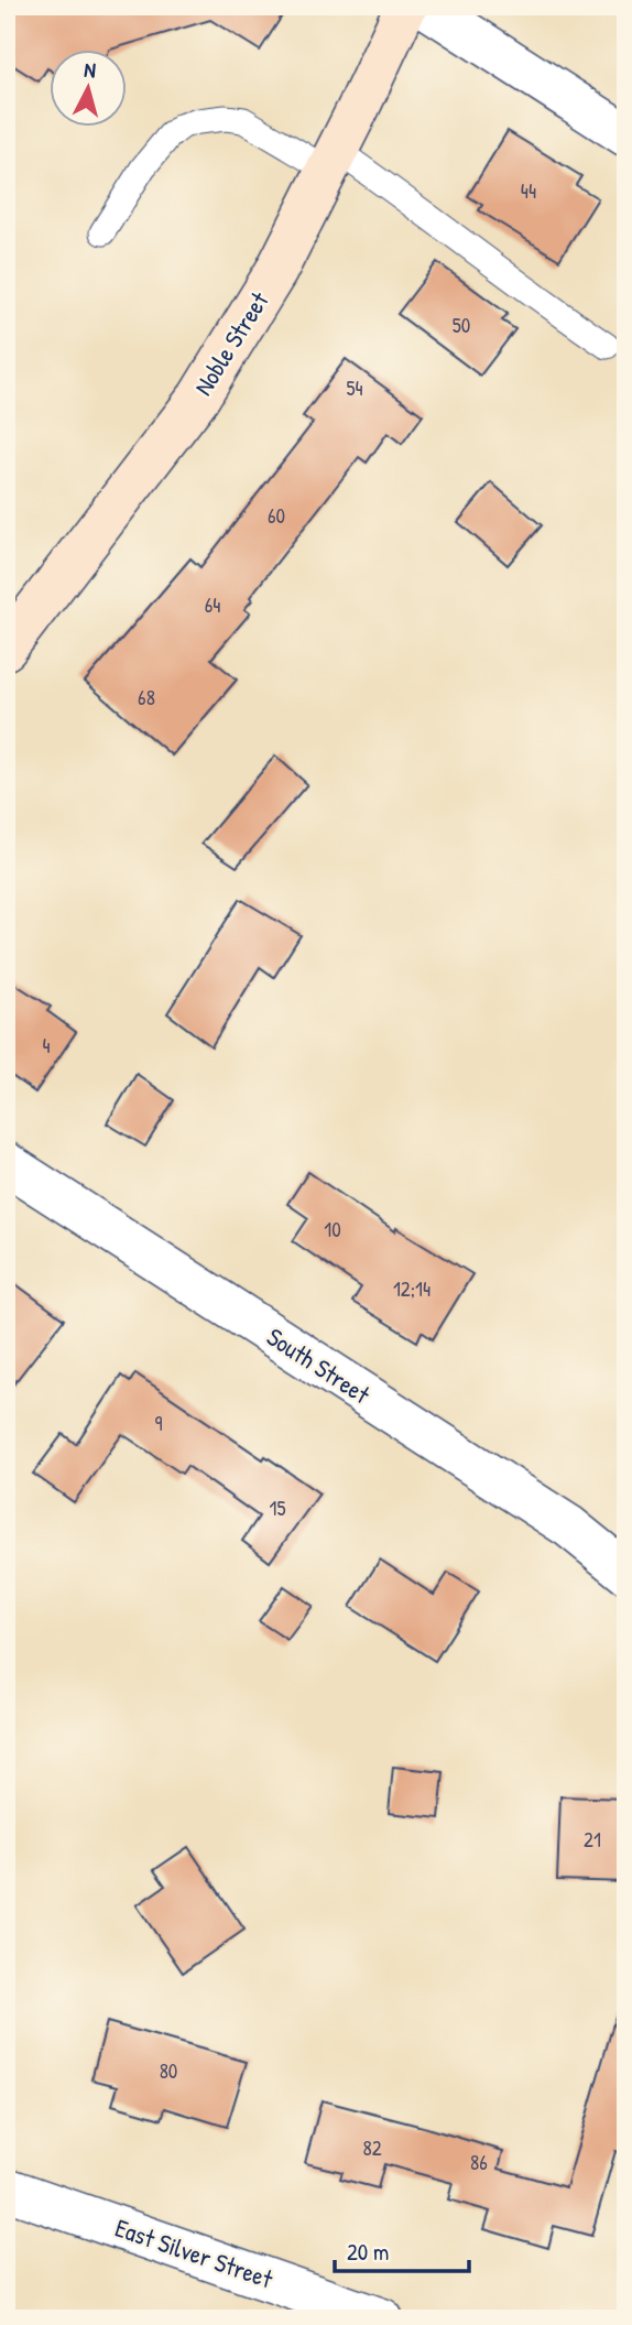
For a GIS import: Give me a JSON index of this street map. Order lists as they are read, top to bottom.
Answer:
{
  "streets": {
    "main road": ["Noble Street"],
    "street": ["South Street", "East Silver Street"]
  },
  "house_numbers": [
    "44",
    "50",
    "54",
    "60",
    "64",
    "68",
    "4",
    "10",
    "12;14",
    "9",
    "15",
    "21",
    "80",
    "82",
    "86"
  ],
  "scale_bar": "20 m",
  "north": "top"
}
